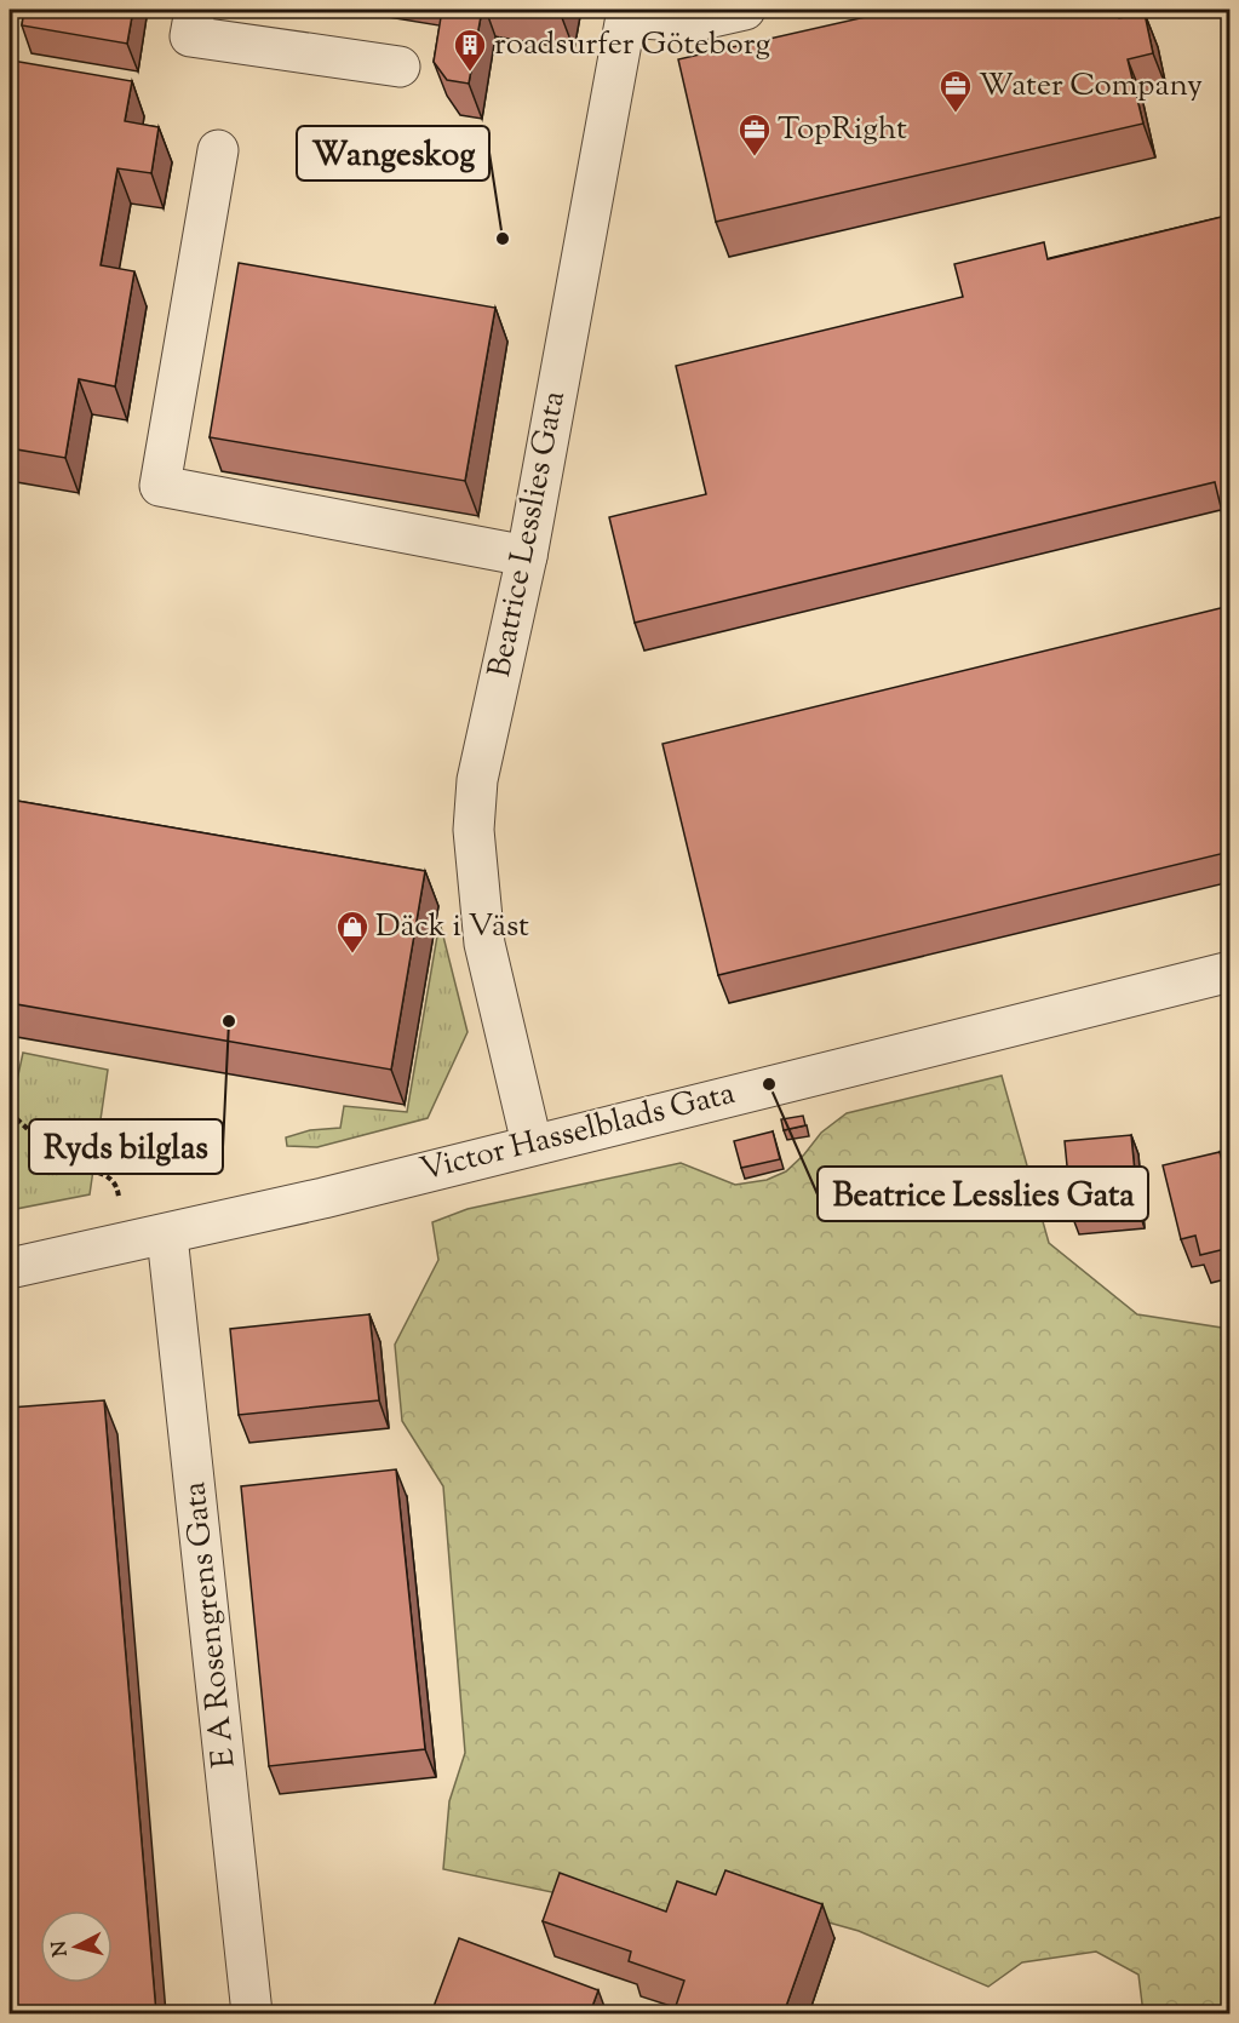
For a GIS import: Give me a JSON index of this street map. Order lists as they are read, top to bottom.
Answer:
{
  "streets": {
    "street": ["Beatrice Lesslies Gata", "Victor Hasselblads Gata", "E A Rosengrens Gata"]
  },
  "crossings": [
    ["Beatrice Lesslies Gata", "Victor Hasselblads Gata"],
    ["Victor Hasselblads Gata", "E A Rosengrens Gata"]
  ],
  "places": {
    "building": ["roadsurfer Göteborg"],
    "office": ["Water Company", "TopRight"],
    "other": ["Wangeskog", "Ryds bilglas", "Beatrice Lesslies Gata"],
    "shop": ["Däck i Väst"]
  },
  "north": "left"
}
